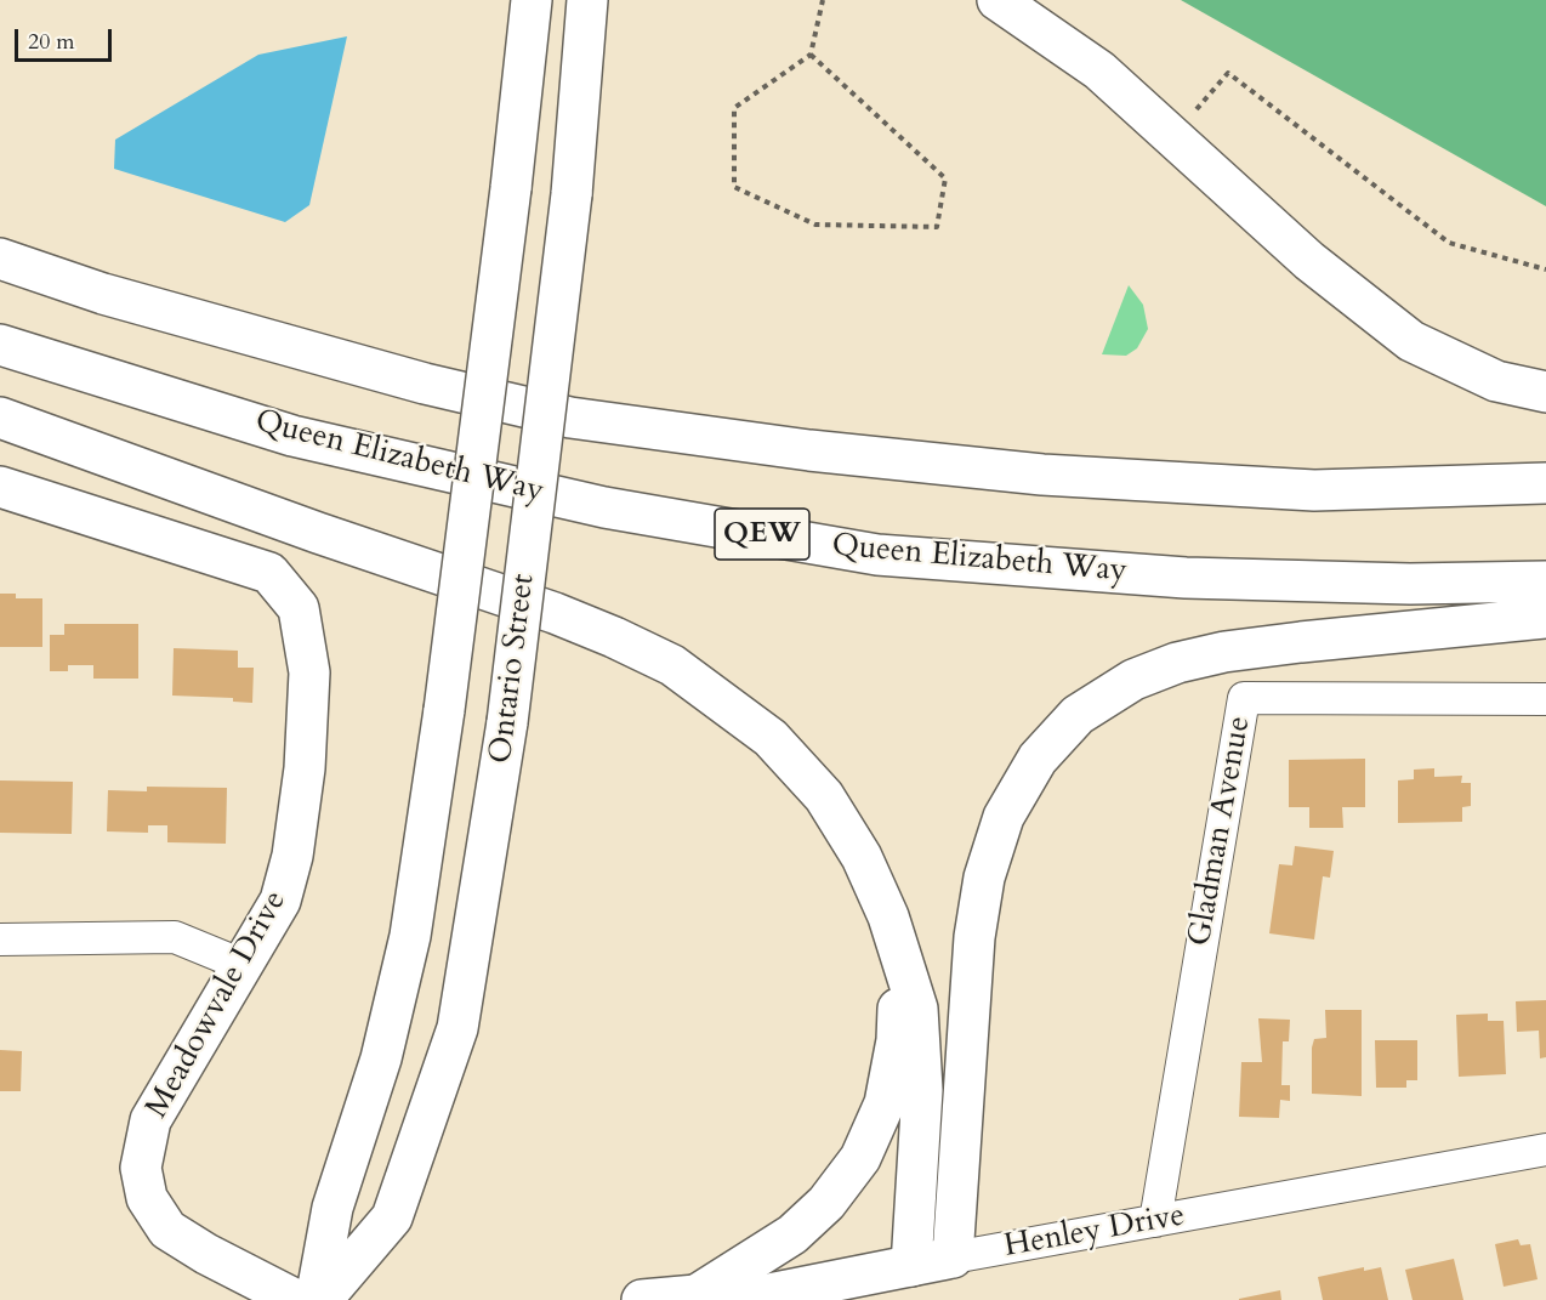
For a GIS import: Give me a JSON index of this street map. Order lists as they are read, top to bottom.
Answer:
{
  "streets": {
    "main road": [
      "Queen Elizabeth Way",
      "QEW",
      "Ontario Street",
      "Meadowvale Drive",
      "Henley Drive"
    ],
    "street": ["Gladman Avenue"]
  },
  "crossings": [
    ["Gladman Avenue", "Henley Drive"]
  ],
  "scale_bar": "20 m"
}
